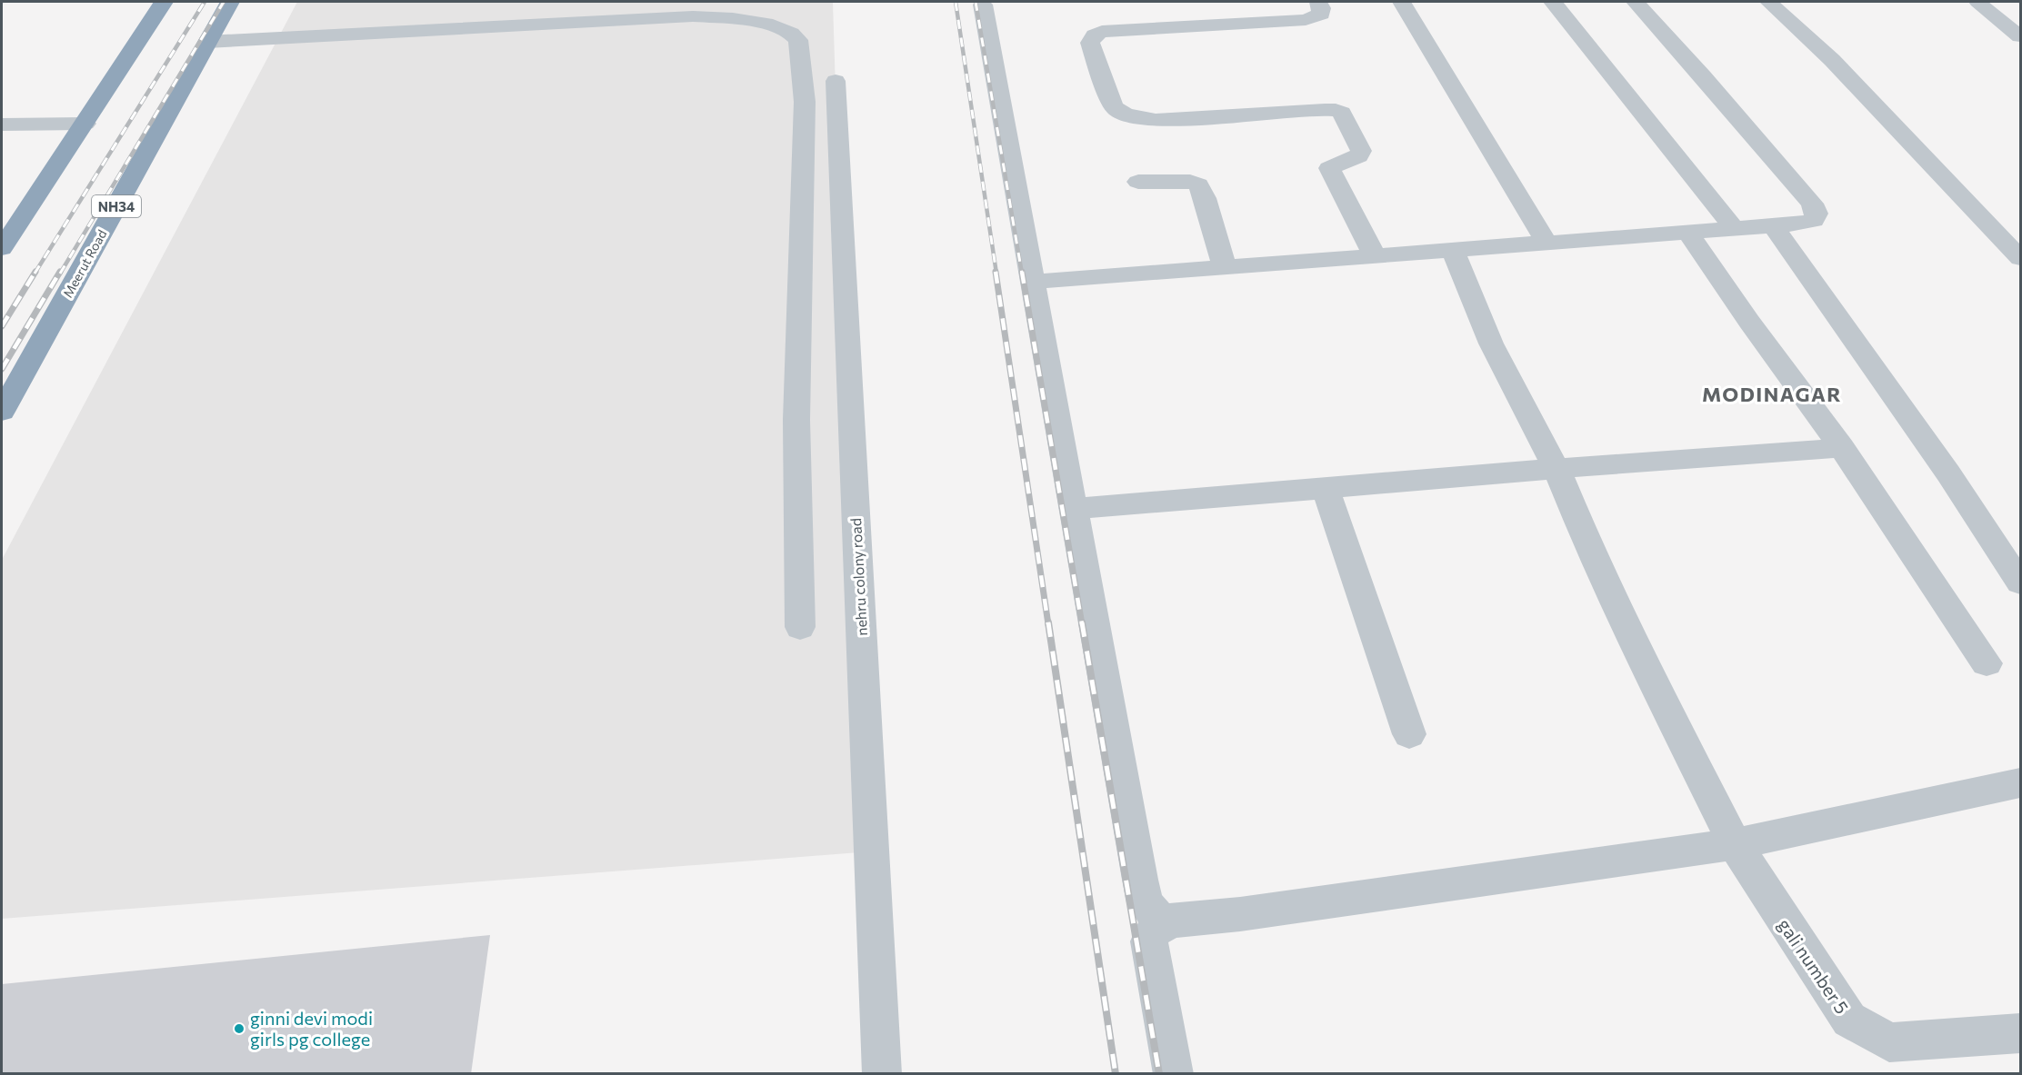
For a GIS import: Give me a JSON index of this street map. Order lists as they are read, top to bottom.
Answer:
{
  "streets": {
    "highway": ["NH34", "Meerut Road"],
    "street": ["nehru colony road", "gali number 5"]
  },
  "districts": ["MODINAGAR"],
  "places": ["ginni devi modi girls pg college"]
}
